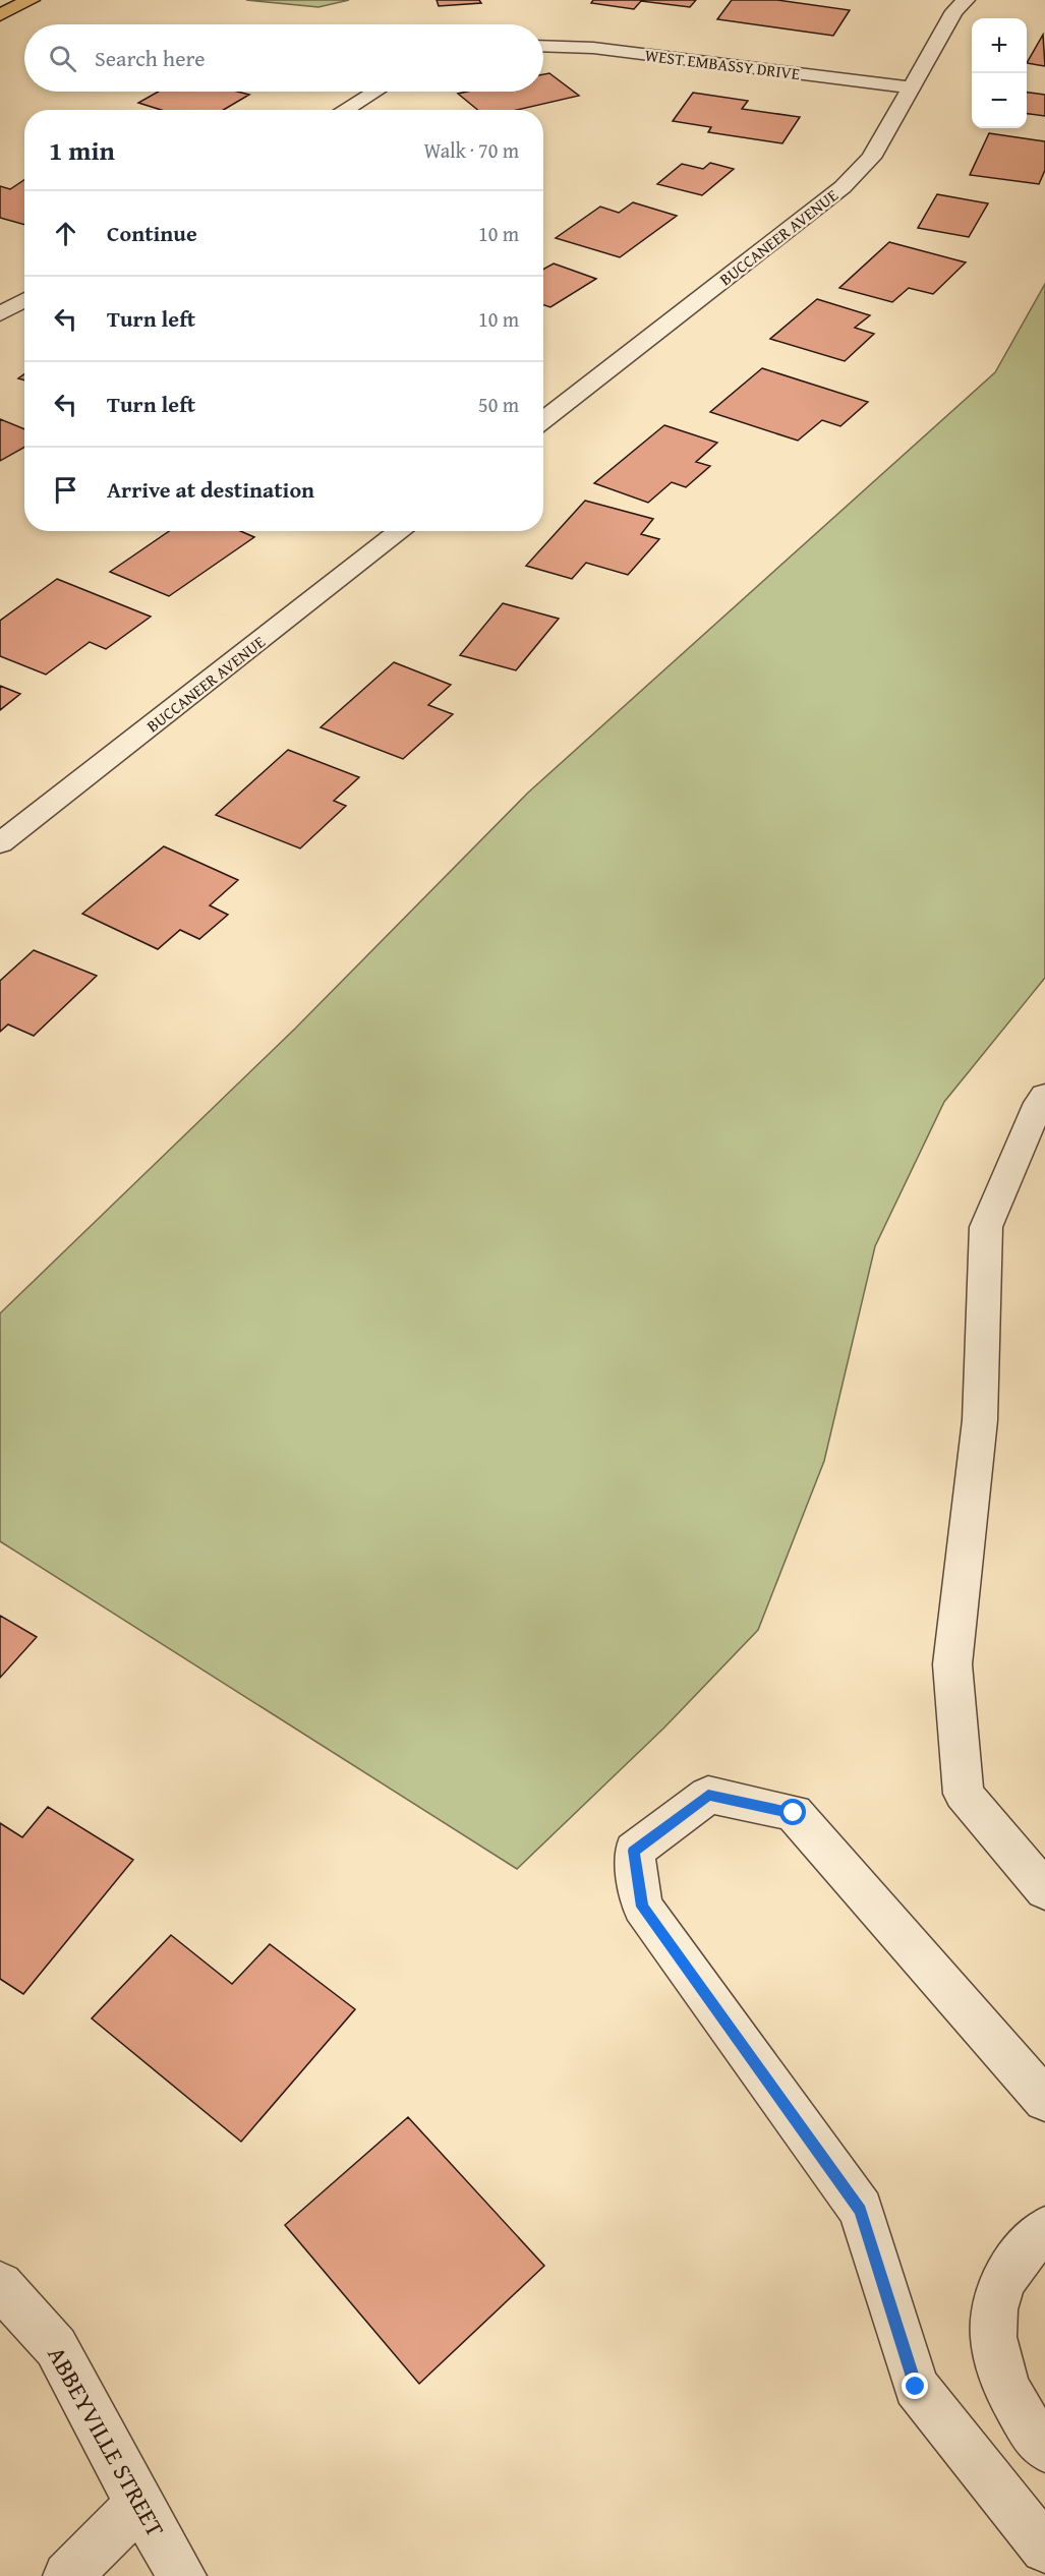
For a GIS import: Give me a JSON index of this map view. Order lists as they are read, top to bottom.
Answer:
{
  "streets": {
    "street": ["WEST EMBASSY DRIVE", "BUCCANEER AVENUE", "ABBEYVILLE STREET"]
  },
  "crossings": [
    ["WEST EMBASSY DRIVE", "BUCCANEER AVENUE"]
  ],
  "page": {
    "map_buttons": ["+", "−"],
    "search": "Search here",
    "heading": ["1 min", "Walk · 70 m"],
    "list": [
      ["Continue", "10 m"],
      ["Turn left", "10 m"],
      ["Turn left", "50 m"],
      "Arrive at destination"
    ]
  }
}
